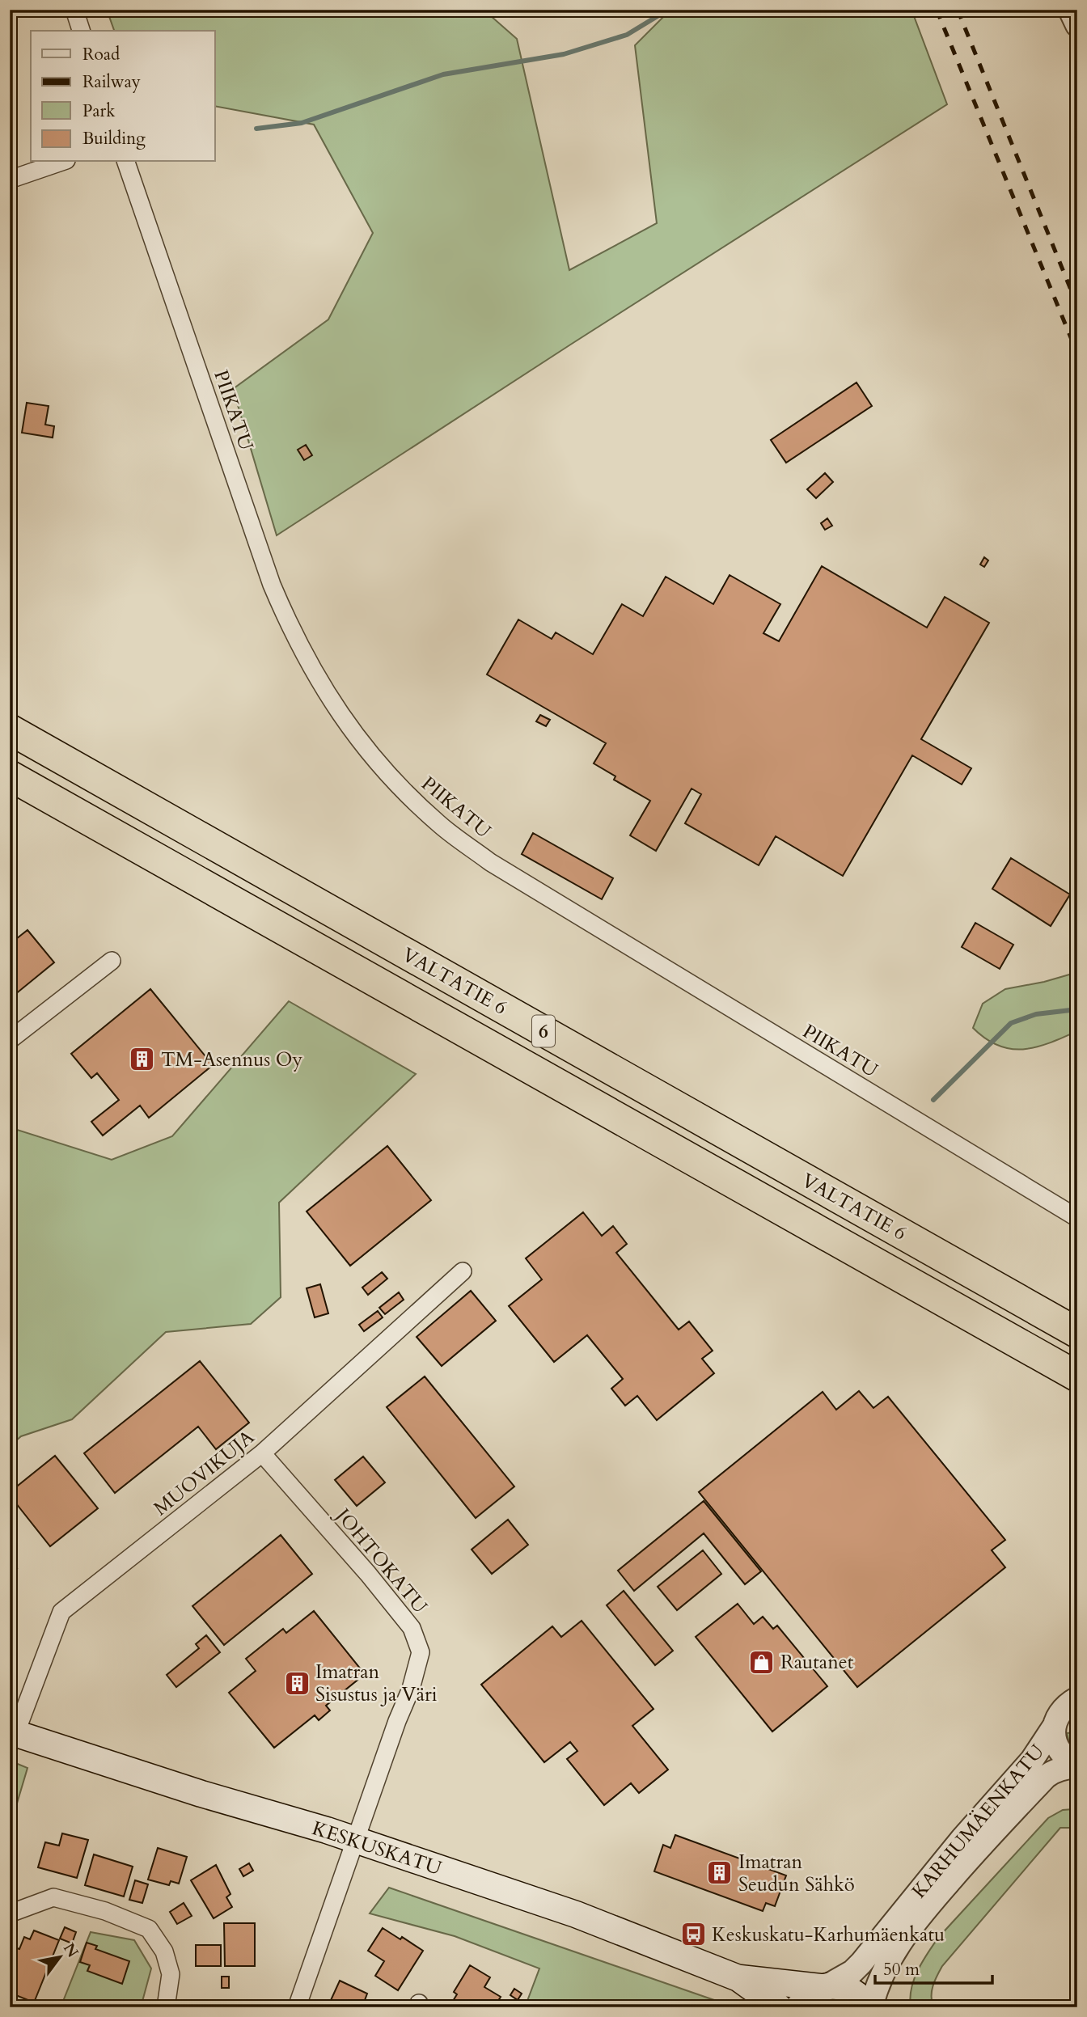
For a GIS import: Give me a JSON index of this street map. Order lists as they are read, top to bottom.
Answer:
{
  "streets": {
    "highway": ["VALTATIE 6", "6"],
    "main road": ["KESKUSKATU"],
    "street": [
      "PIIKATU",
      "MUOVIKUJA",
      "JOHTOKATU",
      "KARHUMÄENKATU"
    ]
  },
  "crossings": [
    ["MUOVIKUJA", "JOHTOKATU"],
    ["MUOVIKUJA", "KESKUSKATU"],
    ["JOHTOKATU", "KESKUSKATU"],
    ["KARHUMÄENKATU", "KESKUSKATU"]
  ],
  "places": {
    "building": ["TM-Asennus Oy", "Imatran Sisustus ja Väri", "Imatran Seudun Sähkö"],
    "shop": ["Rautanet"],
    "bus stop": ["Keskuskatu-Karhumäenkatu"]
  },
  "legend": [
    "Road",
    "Railway",
    "Park",
    "Building"
  ],
  "scale_bar": "50 m",
  "north": "top right"
}
